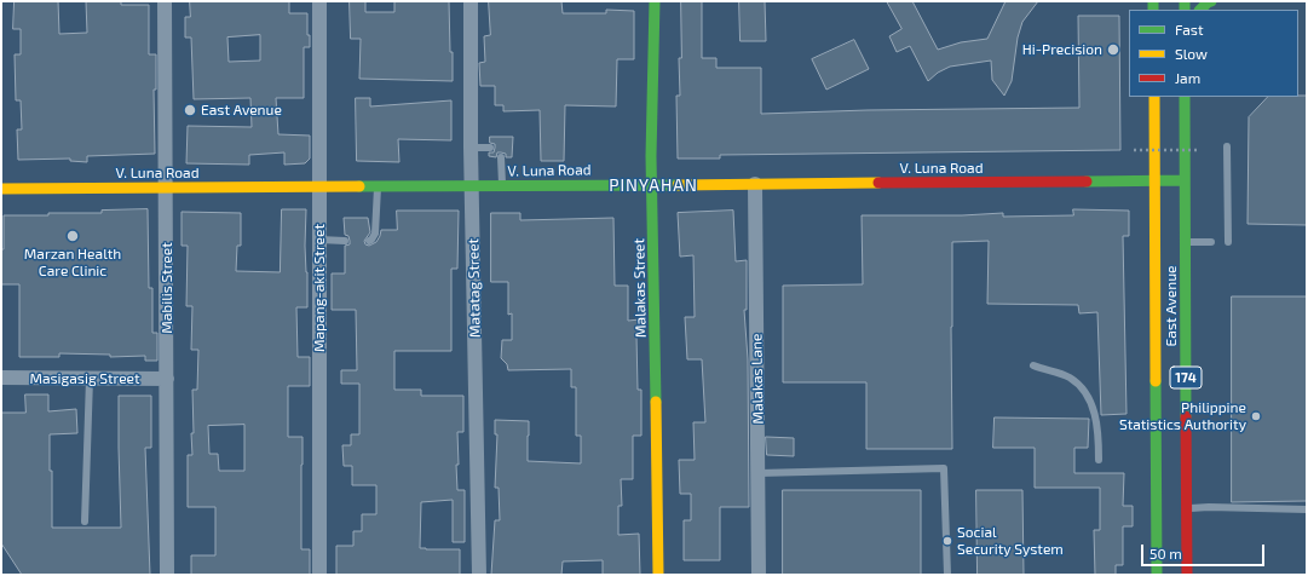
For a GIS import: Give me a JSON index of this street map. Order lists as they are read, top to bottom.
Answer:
{
  "streets": {
    "main road": [
      "V. Luna Road",
      "Malakas Street",
      "East Avenue",
      "174"
    ],
    "street": [
      "Mabilis Street",
      "Mapang-akit Street",
      "Matatag Street",
      "Masigasig Street",
      "Malakas Lane"
    ]
  },
  "crossings": [
    ["V. Luna Road", "Mabilis Street"],
    ["V. Luna Road", "Mapang-akit Street"],
    ["V. Luna Road", "Matatag Street"],
    ["V. Luna Road", "Malakas Street"],
    ["V. Luna Road", "East Avenue"],
    ["V. Luna Road", "Malakas Lane"],
    ["Mabilis Street", "Masigasig Street"]
  ],
  "districts": ["PINYAHAN"],
  "places": [
    "Hi-Precision",
    "East Avenue",
    "Marzan Health Care Clinic",
    "Philippine Statistics Authority",
    "Social Security System"
  ],
  "legend": ["Fast", "Slow", "Jam"],
  "scale_bar": "50 m"
}
